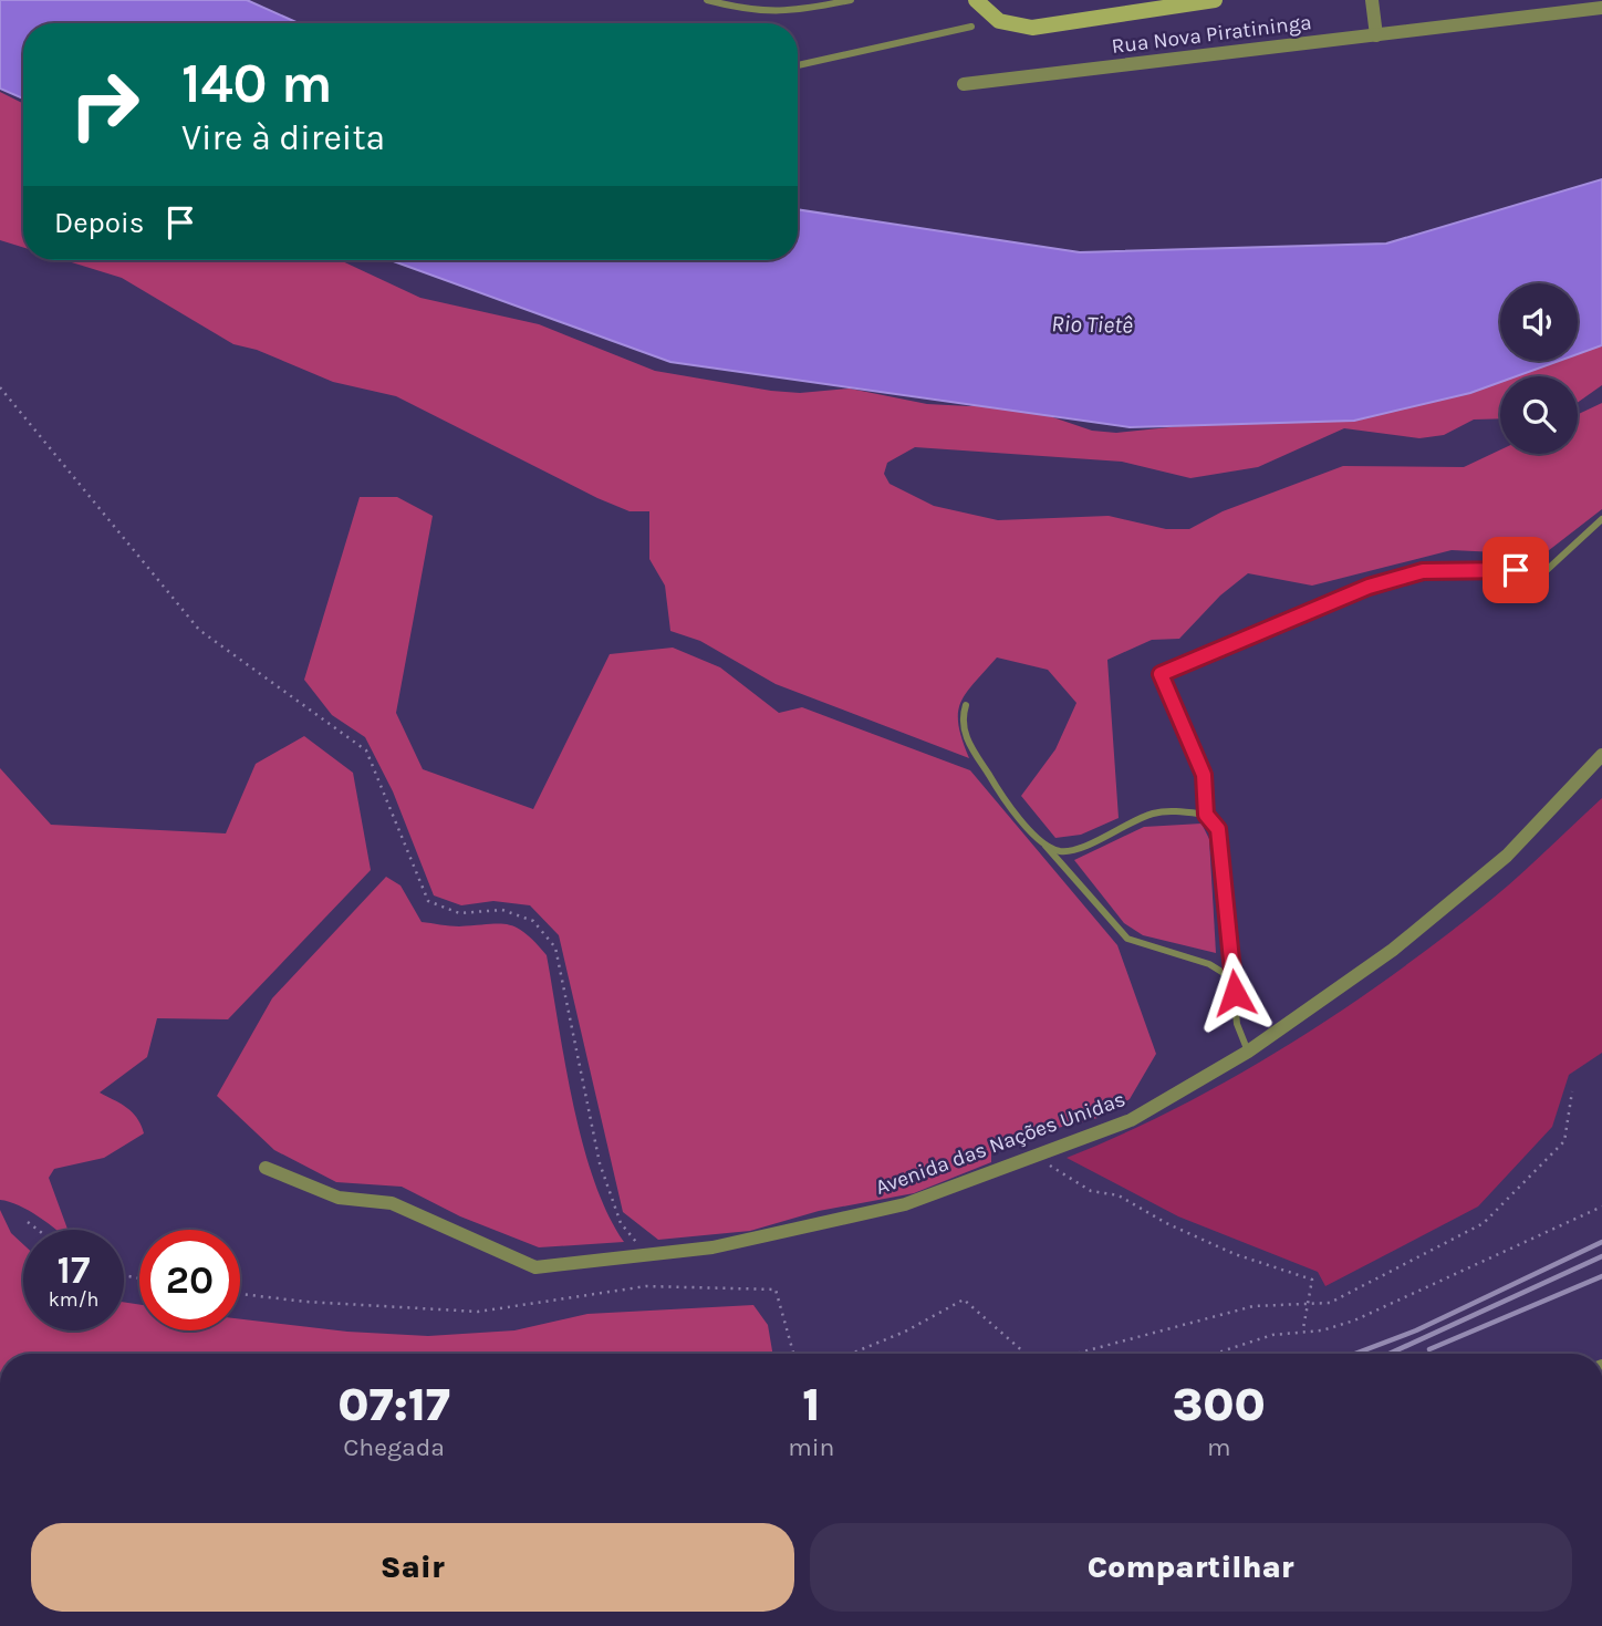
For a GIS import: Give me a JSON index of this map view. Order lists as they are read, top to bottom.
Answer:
{
  "streets": {
    "street": ["Rua Nova Piratininga", "Avenida das Nações Unidas"]
  },
  "water": ["Rio Tietê"],
  "page": {
    "turn": ["140 m", "Vire à direita"],
    "then": "Depois",
    "speed": "17 km/h",
    "limit": "20",
    "eta": [
      "07:17",
      "Chegada",
      "1",
      "min",
      "300",
      "m"
    ],
    "buttons": ["Sair", "Compartilhar"]
  }
}
